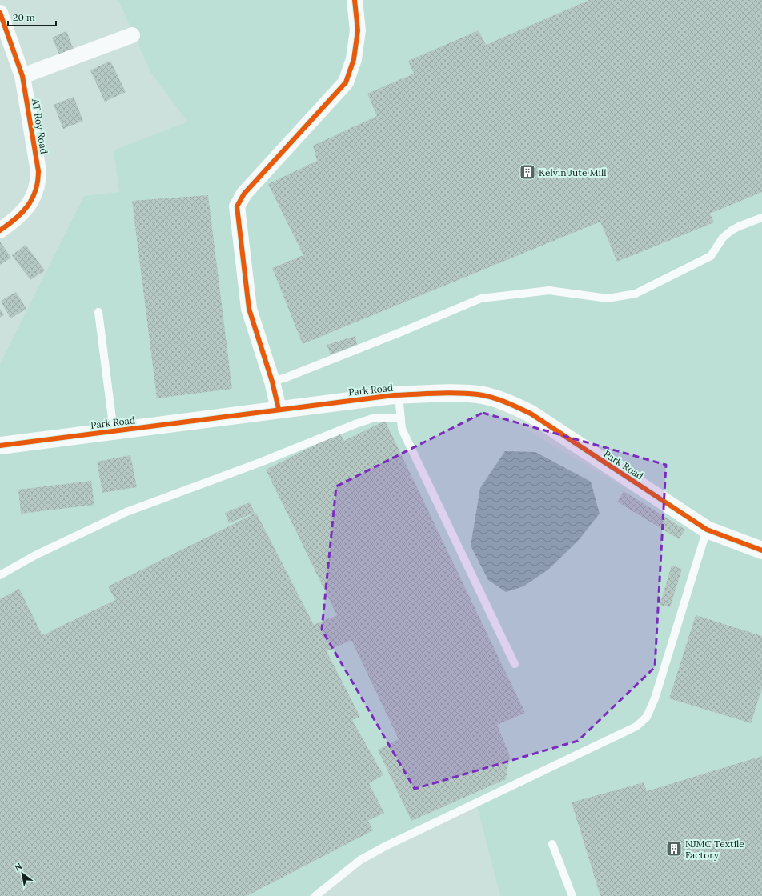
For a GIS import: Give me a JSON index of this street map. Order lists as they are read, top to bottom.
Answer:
{
  "streets": {
    "street": ["AT Roy Road", "Park Road"]
  },
  "places": {
    "building": ["Kelvin Jute Mill", "NJMC Textile Factory"]
  },
  "scale_bar": "20 m",
  "north": "top left"
}
